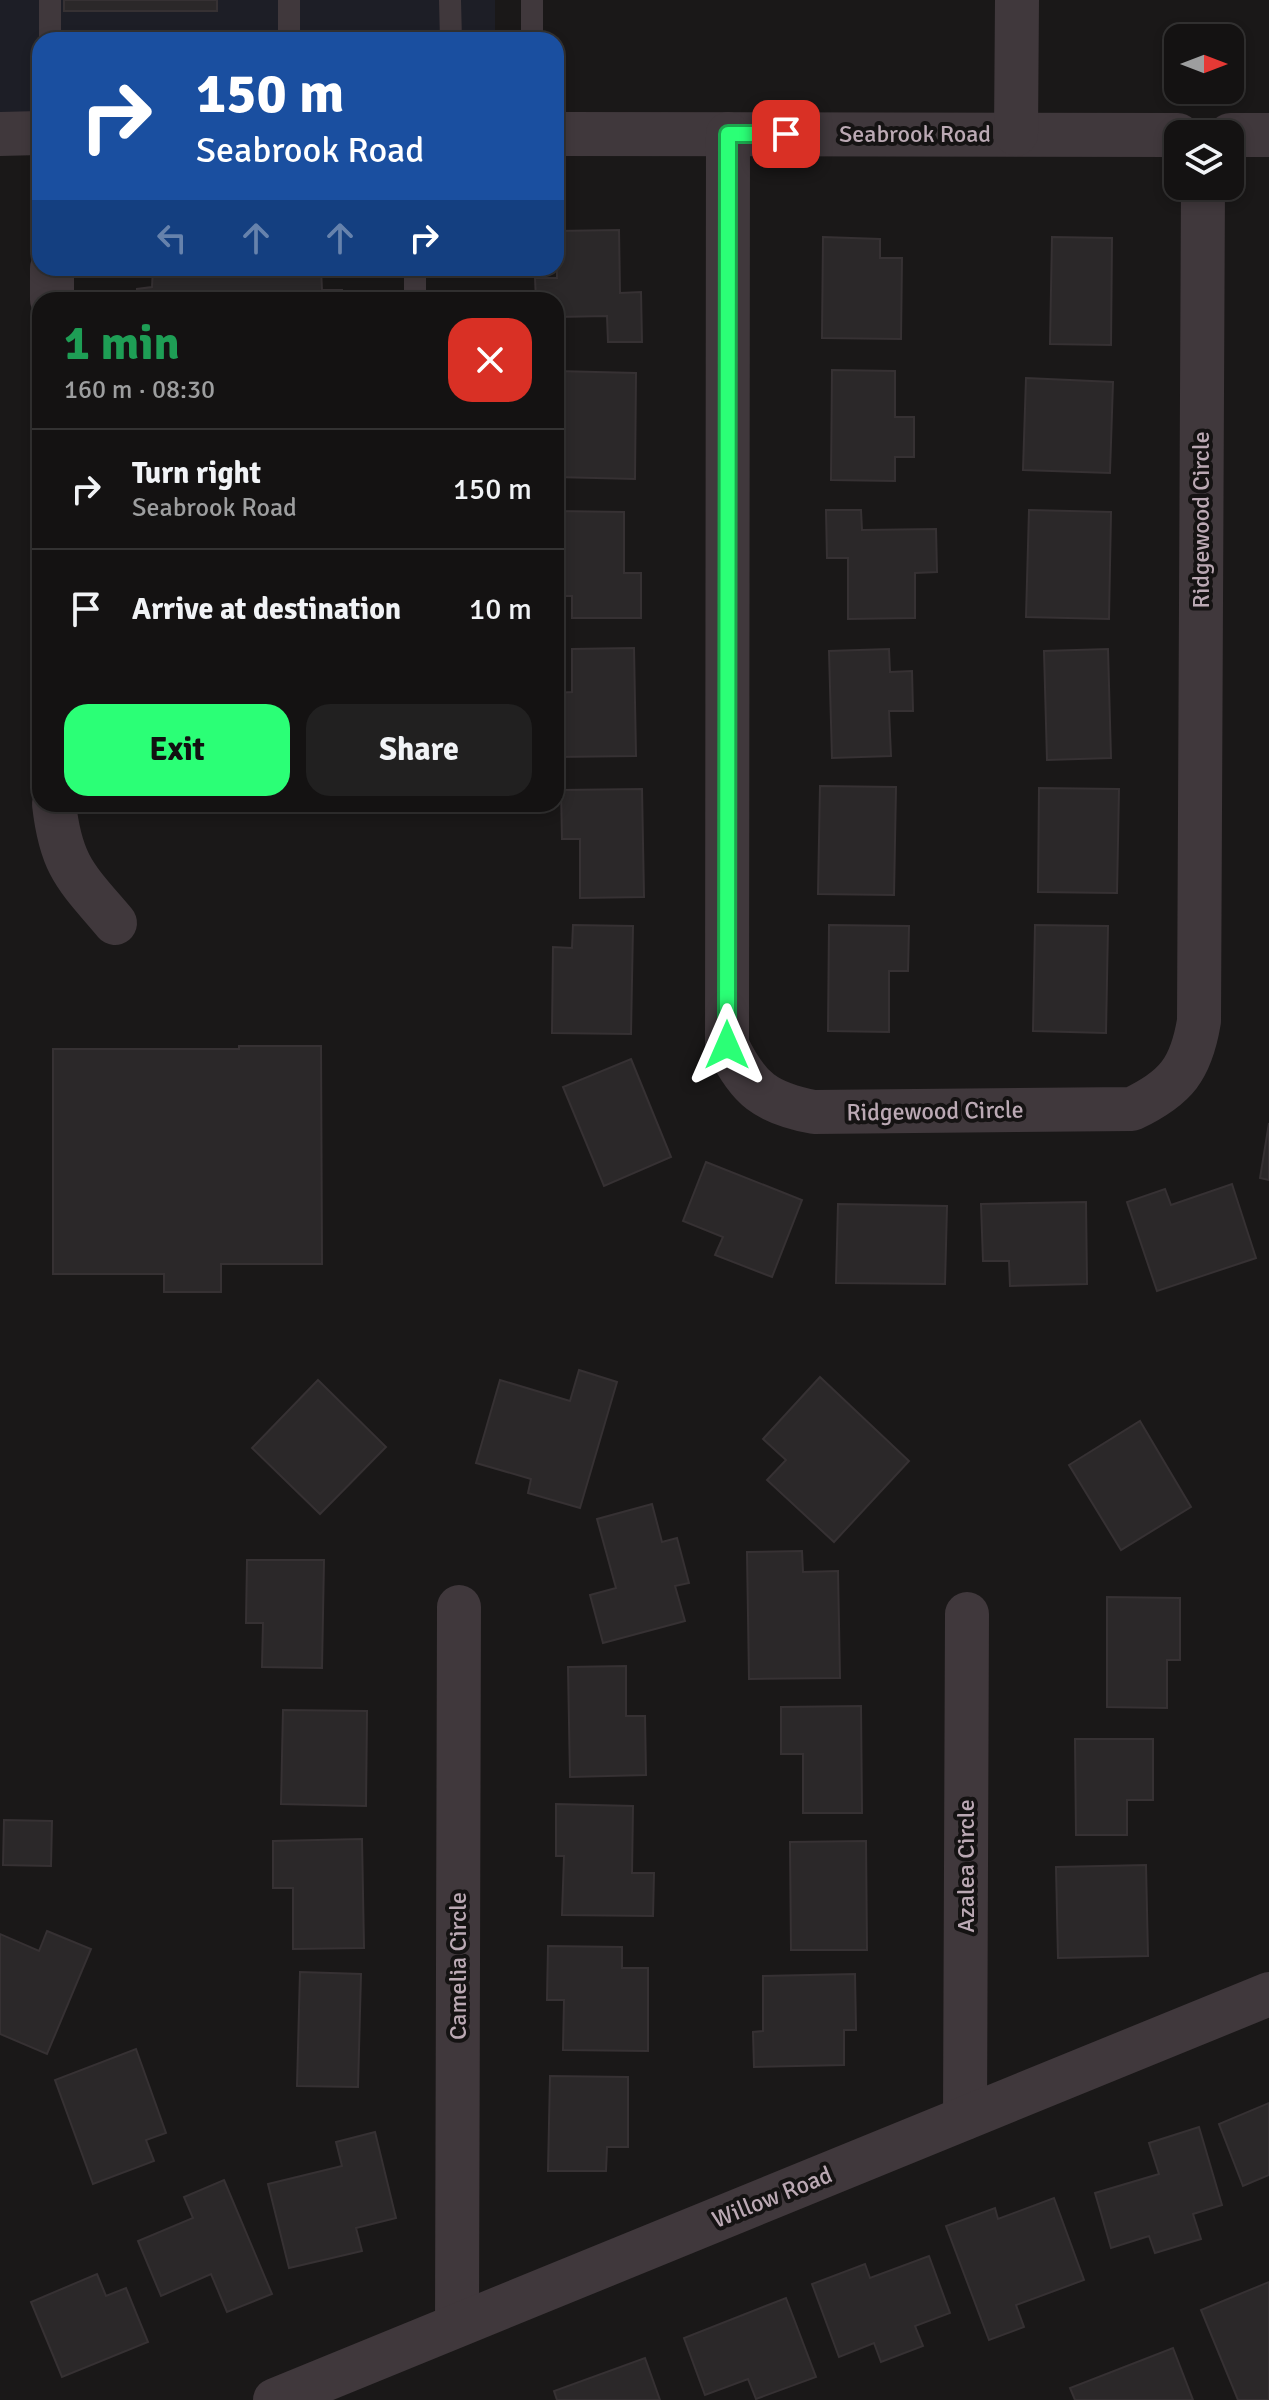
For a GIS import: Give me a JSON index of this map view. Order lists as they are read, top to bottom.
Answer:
{
  "streets": {
    "street": [
      "Seabrook Road",
      "Ridgewood Circle",
      "Azalea Circle",
      "Camelia Circle",
      "Willow Road"
    ]
  },
  "crossings": [
    ["Seabrook Road", "Ridgewood Circle"],
    ["Azalea Circle", "Willow Road"],
    ["Camelia Circle", "Willow Road"]
  ],
  "north": "right",
  "page": {
    "turn": ["150 m", "Seabrook Road"],
    "heading": ["1 min", "160 m · 08:30"],
    "list": [
      {
        "name": "Turn right",
        "note": "Seabrook Road",
        "value": "150 m"
      },
      {
        "name": "Arrive at destination",
        "value": "10 m"
      }
    ],
    "buttons": ["Exit", "Share"]
  }
}
